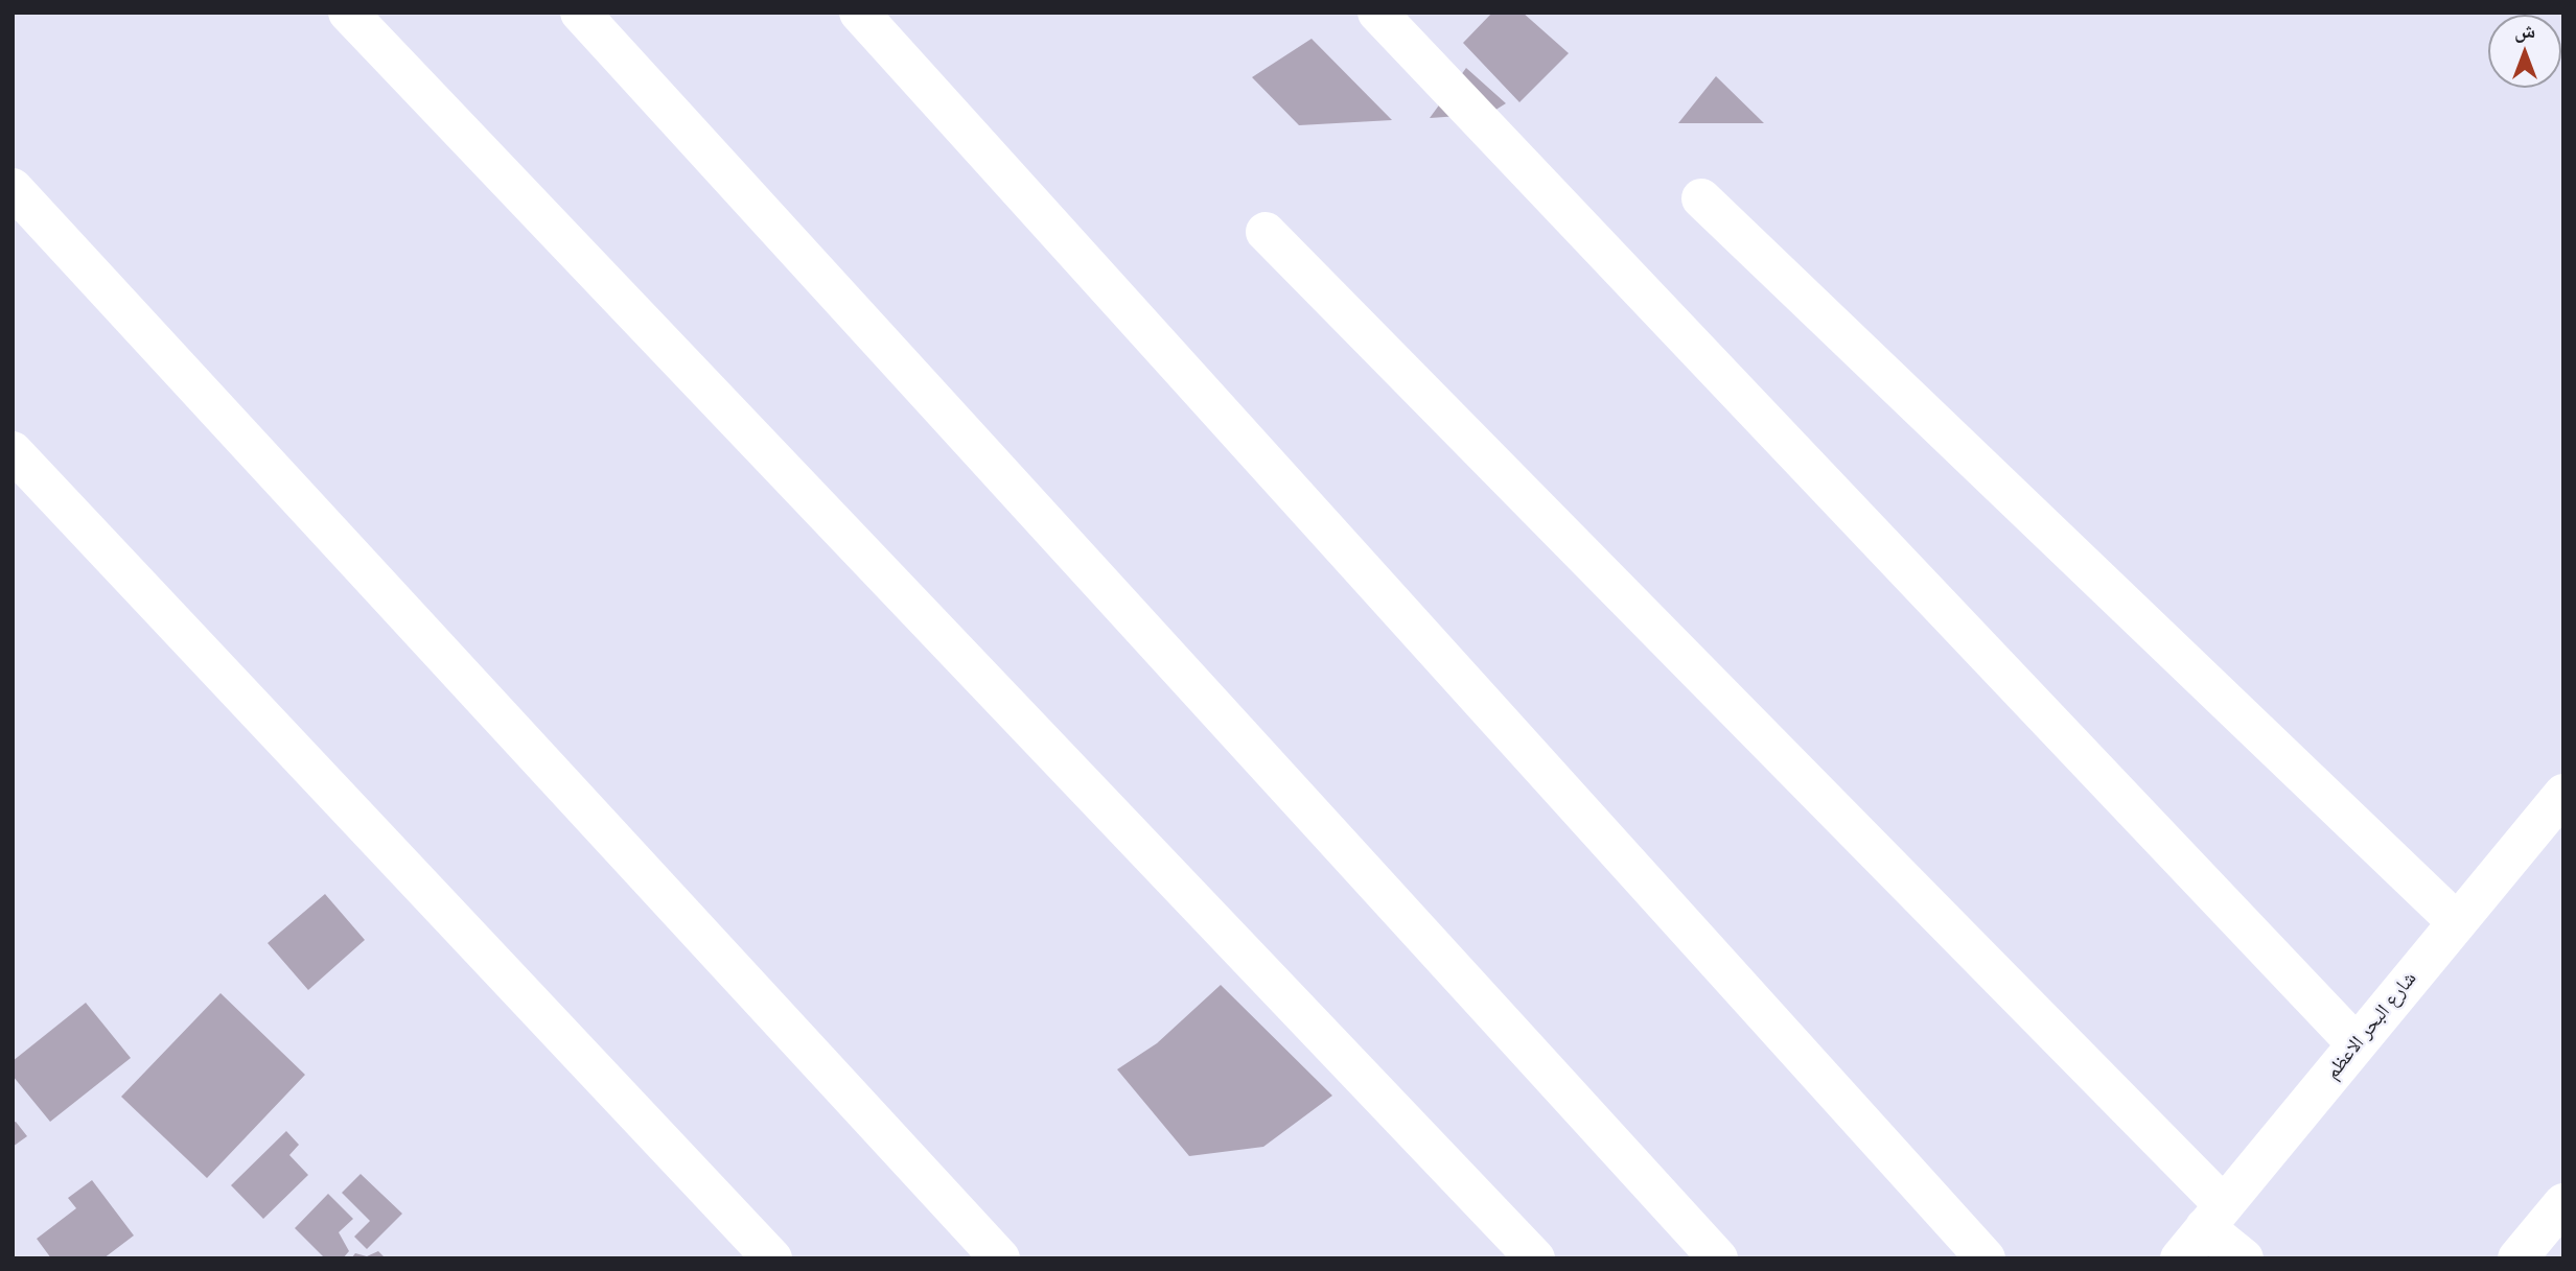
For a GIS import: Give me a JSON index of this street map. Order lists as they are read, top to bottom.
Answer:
{
  "streets": {
    "street": ["شارع البحر الاعظم"]
  },
  "north": "top"
}
